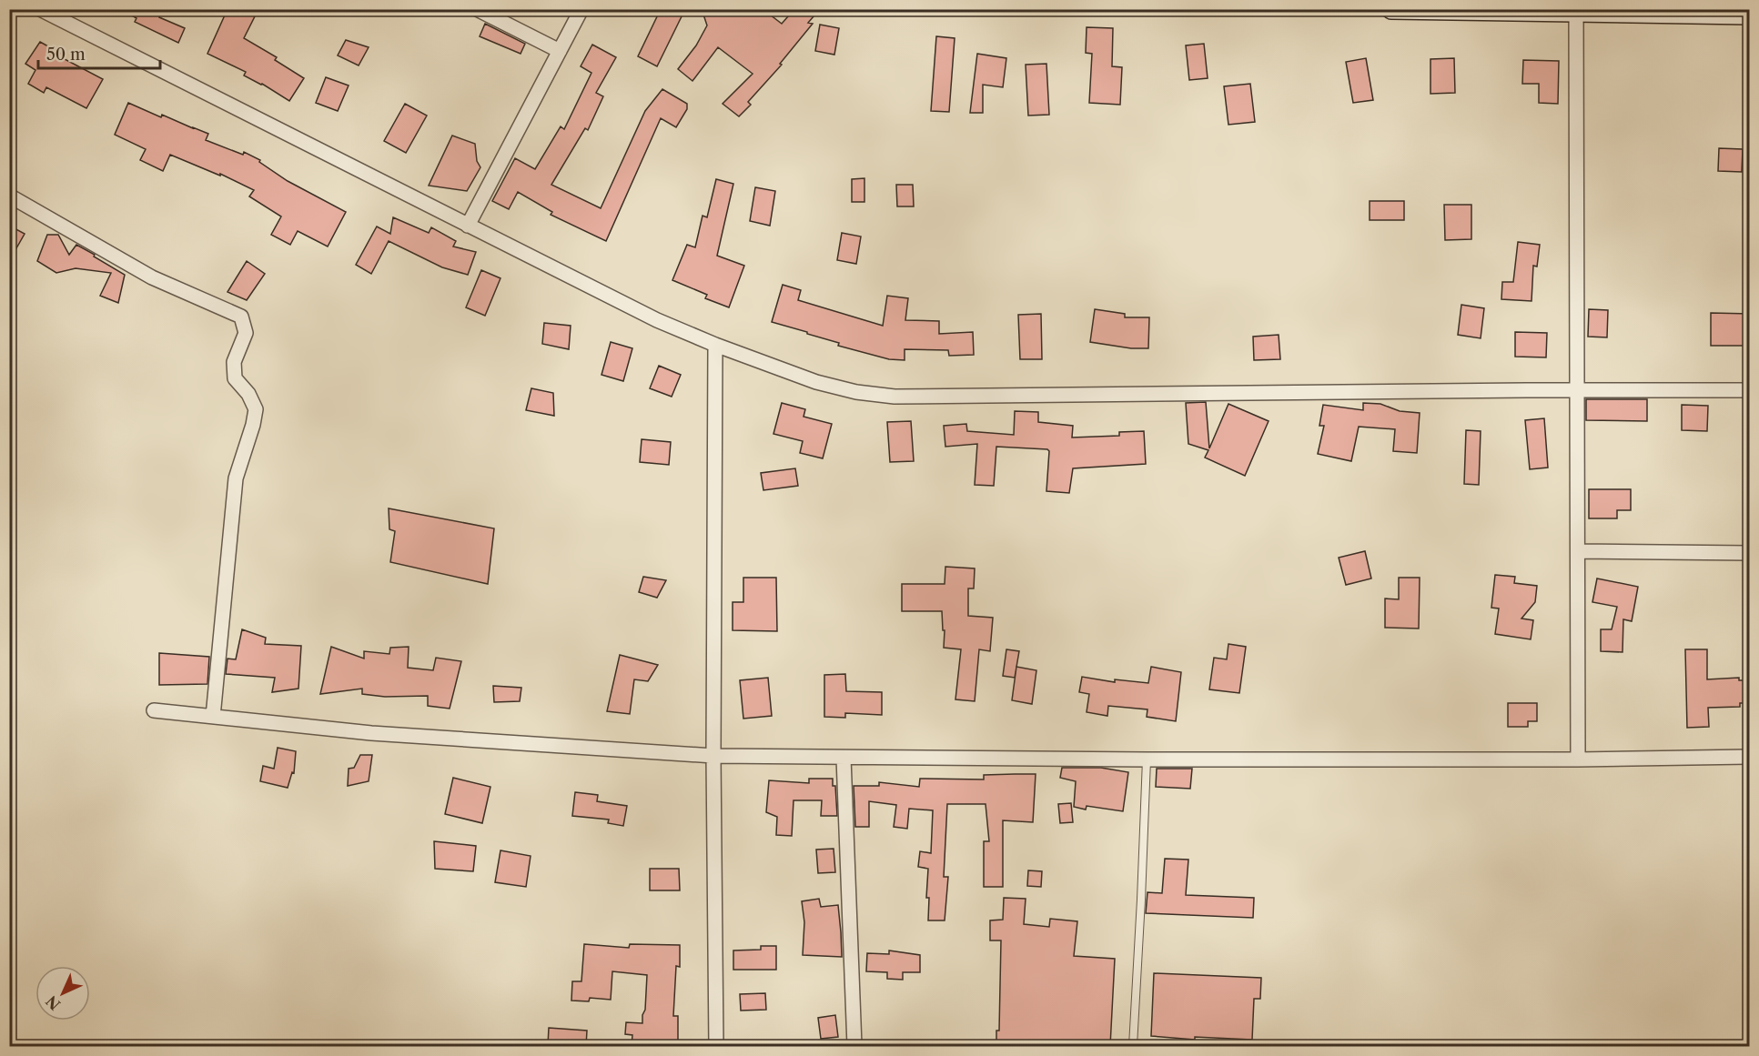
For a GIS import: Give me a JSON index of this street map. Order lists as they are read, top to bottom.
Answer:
{
  "scale_bar": "50 m",
  "north": "bottom left"
}
